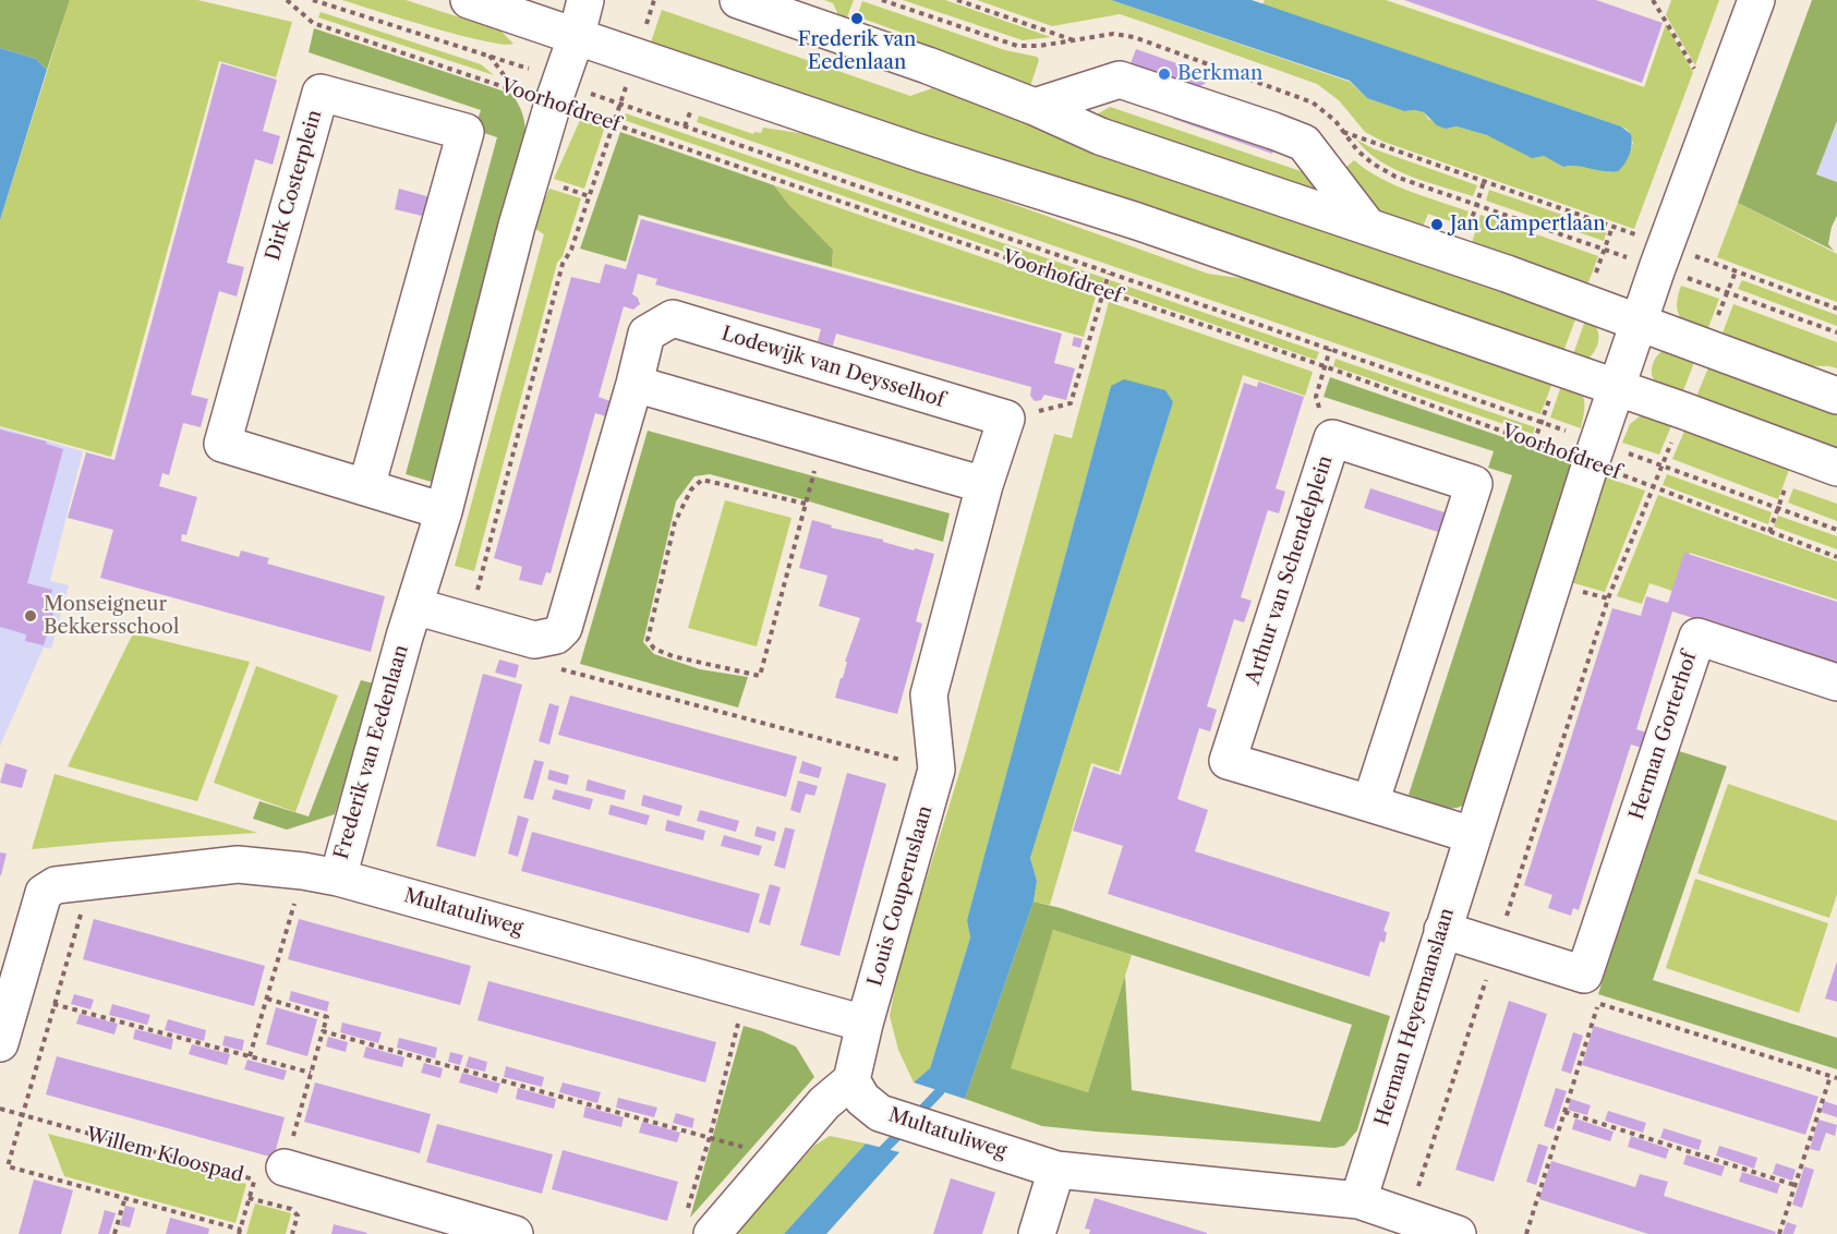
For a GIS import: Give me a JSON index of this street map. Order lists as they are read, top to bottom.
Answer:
{
  "streets": {
    "street": [
      "Dirk Costerplein",
      "Lodewijk van Deysselhof",
      "Arthur van Schendelplein",
      "Herman Gorterhof",
      "Frederik van Eedenlaan",
      "Louis Couperuslaan",
      "Multatuliweg",
      "Herman Heyermanslaan"
    ],
    "path": ["Voorhofdreef", "Willem Kloospad"]
  },
  "crossings": [
    ["Arthur van Schendelplein", "Herman Heyermanslaan"],
    ["Herman Gorterhof", "Herman Heyermanslaan"],
    ["Frederik van Eedenlaan", "Multatuliweg"],
    ["Louis Couperuslaan", "Multatuliweg"],
    ["Multatuliweg", "Herman Heyermanslaan"]
  ],
  "places": [
    "Frederik van Eedenlaan",
    "Berkman",
    "Jan Campertlaan",
    "Monseigneur Bekkersschool"
  ]
}
